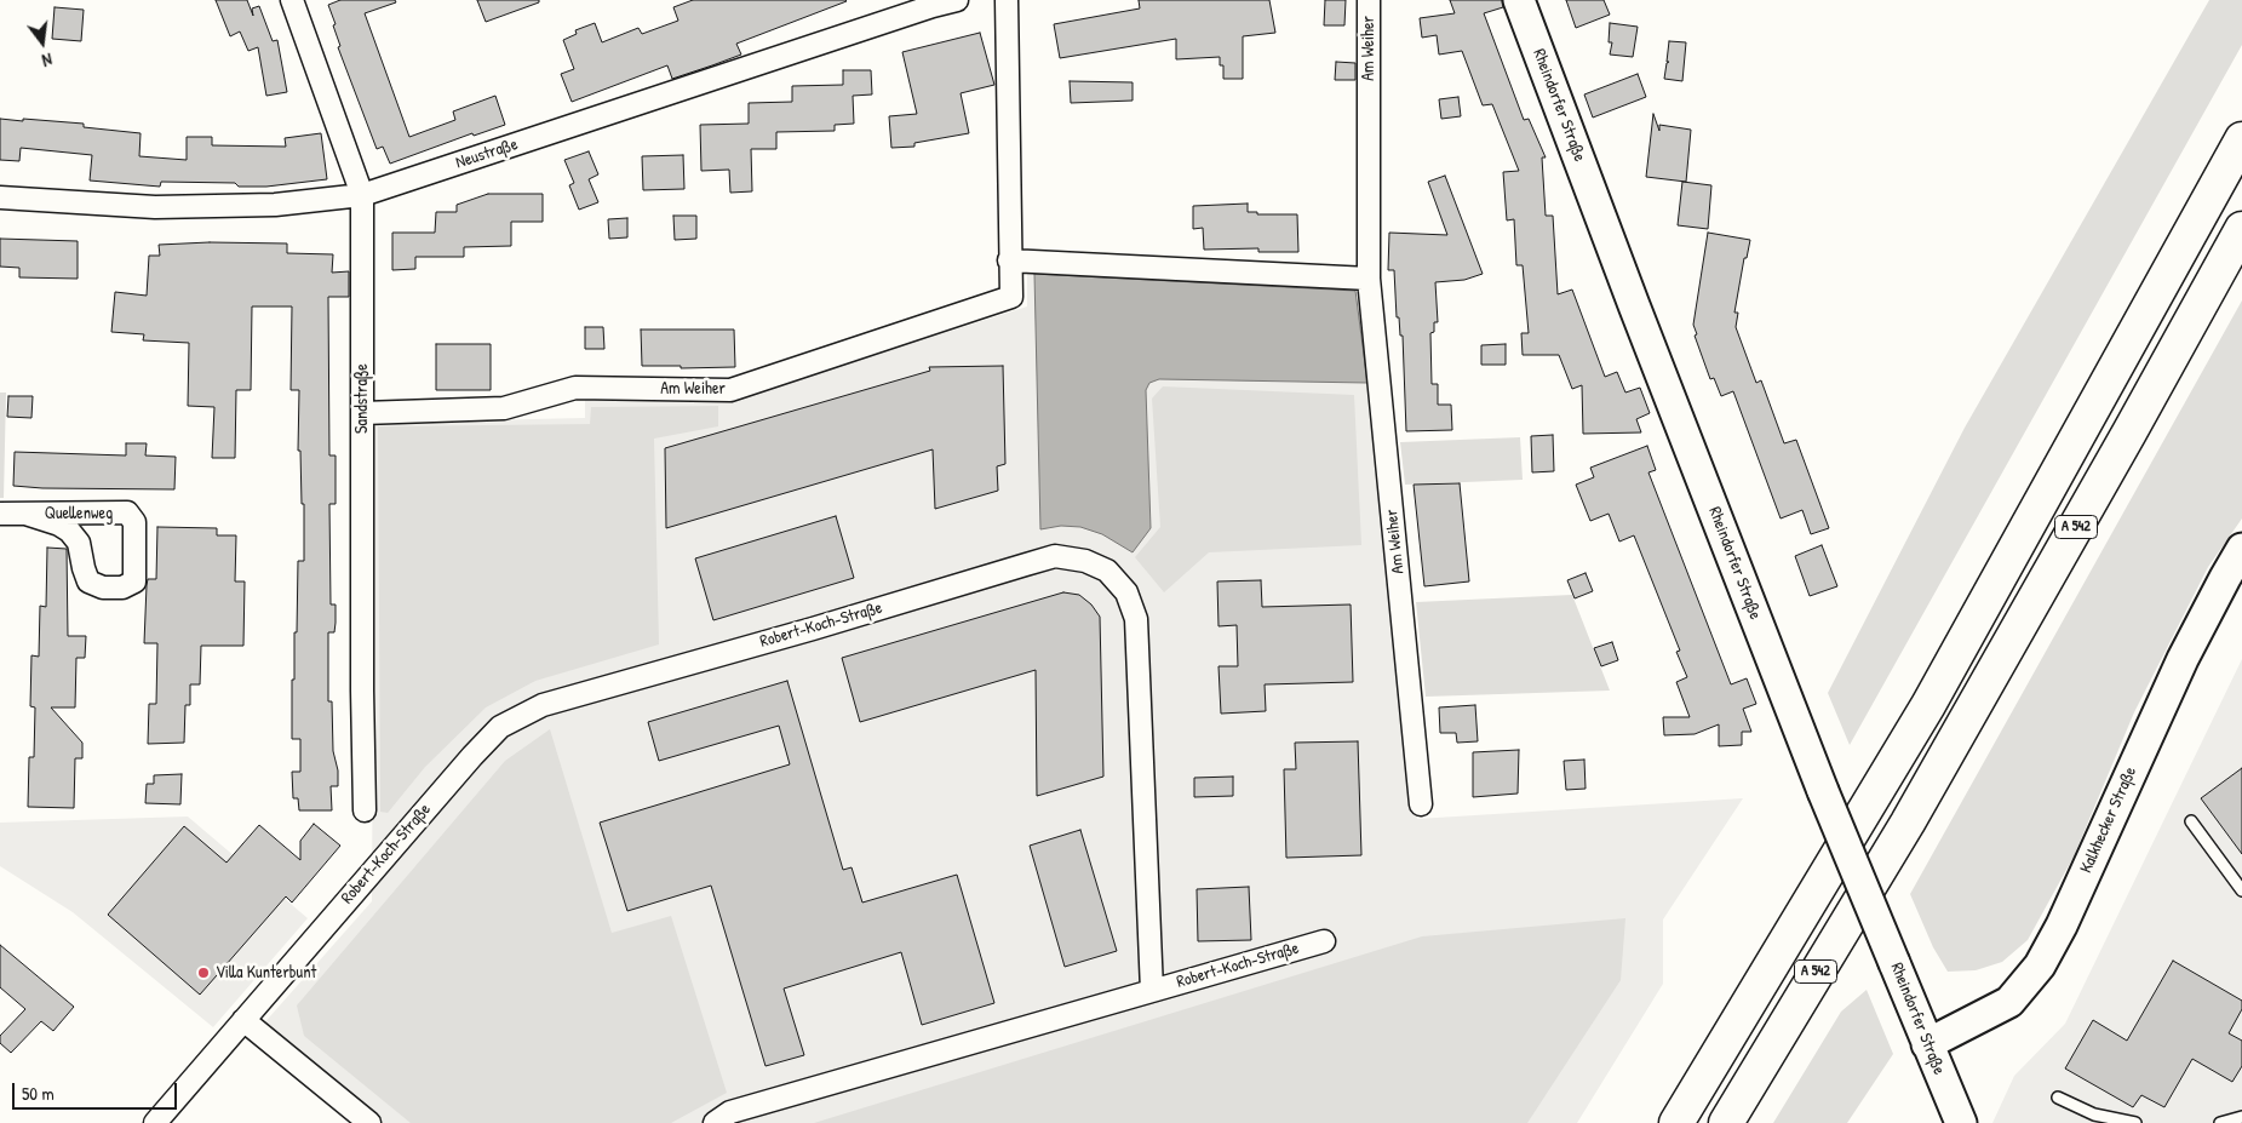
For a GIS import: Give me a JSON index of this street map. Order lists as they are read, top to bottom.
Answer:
{
  "streets": {
    "highway": ["A 542"],
    "main road": ["Rheindorfer Straße", "Kalkhecker Straße"],
    "street": [
      "Am Weiher",
      "Neustraße",
      "Sandstraße",
      "Quellenweg",
      "Robert-Koch-Straße"
    ]
  },
  "crossings": [
    ["Am Weiher", "Sandstraße"],
    ["Rheindorfer Straße", "Kalkhecker Straße"],
    ["Neustraße", "Sandstraße"]
  ],
  "places": ["Villa Kunterbunt"],
  "scale_bar": "50 m",
  "north": "bottom"
}
